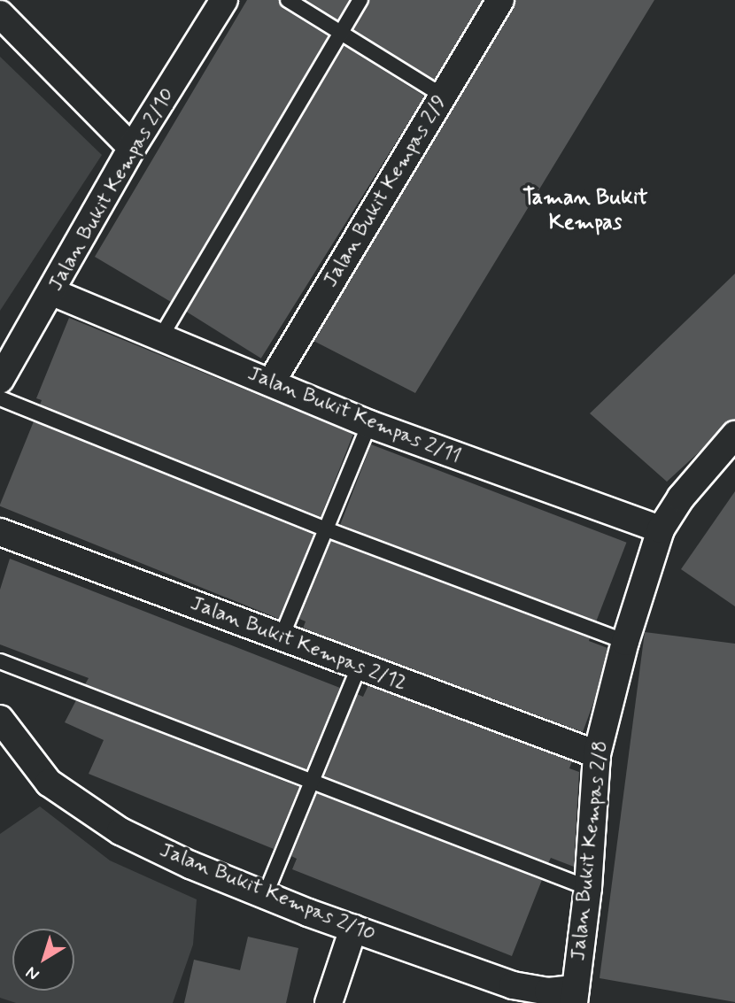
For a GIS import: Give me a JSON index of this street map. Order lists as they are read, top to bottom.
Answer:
{
  "streets": {
    "street": [
      "Jalan Bukit Kempas 2/10",
      "Jalan Bukit Kempas 2/9",
      "Jalan Bukit Kempas 2/11",
      "Jalan Bukit Kempas 2/12",
      "Jalan Bukit Kempas 2/8"
    ]
  },
  "crossings": [
    ["Jalan Bukit Kempas 2/10", "Jalan Bukit Kempas 2/11"],
    ["Jalan Bukit Kempas 2/10", "Jalan Bukit Kempas 2/8"],
    ["Jalan Bukit Kempas 2/9", "Jalan Bukit Kempas 2/11"],
    ["Jalan Bukit Kempas 2/11", "Jalan Bukit Kempas 2/8"],
    ["Jalan Bukit Kempas 2/12", "Jalan Bukit Kempas 2/8"]
  ],
  "districts": ["Taman Bukit Kempas"],
  "north": "bottom left"
}
